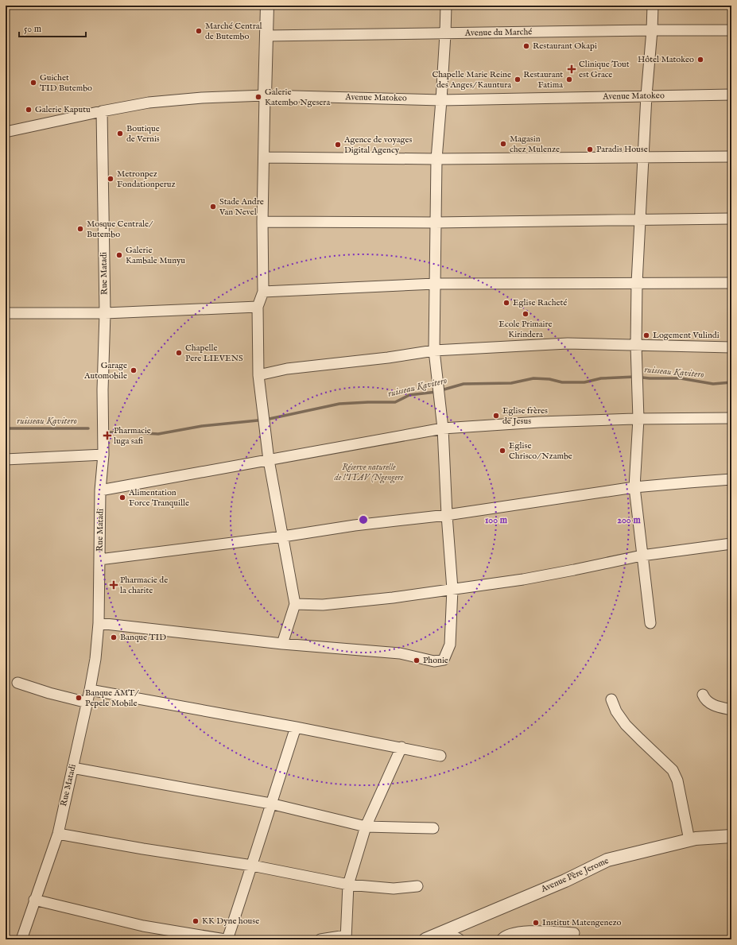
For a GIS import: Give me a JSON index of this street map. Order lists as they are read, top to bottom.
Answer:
{
  "streets": {
    "street": [
      "Avenue du Marché",
      "Avenue Matokeo",
      "Rue Matadi",
      "Avenue Père Jerome"
    ]
  },
  "crossings": [
    ["Avenue Matokeo", "Rue Matadi"]
  ],
  "water": ["ruisseau Kavitero"],
  "parks": ["Réserve naturelle de l'ITAV (Ngengere"],
  "places": {
    "other": [
      "Marché Central de Butembo",
      "Restaurant Okapi",
      "Hôtel Matokeo",
      "Chapelle Marie Reine des Anges/ Kauntura",
      "Restaurant Fatima",
      "Guichet TID Butembo",
      "Galerie Katembo Ngesera",
      "Galerie Kaputu",
      "Boutique de Vernis",
      "Magasin chez Mulenze",
      "Agence de voyages Digital Agency",
      "Paradis House",
      "Metronpez Fondationperuz",
      "Stade Andre Van Nevel",
      "Mosque Centrale/ Butembo",
      "Galerie Kambale Munyu",
      "Eglise Racheté",
      "Ecole Primaire Kirindera",
      "Logement Vulindi",
      "Chapelle Pere LIEVENS",
      "Garage Automobile",
      "Eglise frères de Jesus",
      "Eglise Chrisco/ Nzambe",
      "Alimentation Force Tranquille",
      "Banque TID",
      "Phonie",
      "Banque AMT/ Pepele Mobile",
      "KK Dyne house",
      "Institut Matengenezo"
    ],
    "health": ["Clinique Tout est Grace", "Pharmacie luga safi", "Pharmacie de la charite"]
  },
  "scale_bar": "50 m",
  "rings": ["100 m", "200 m"]
}
